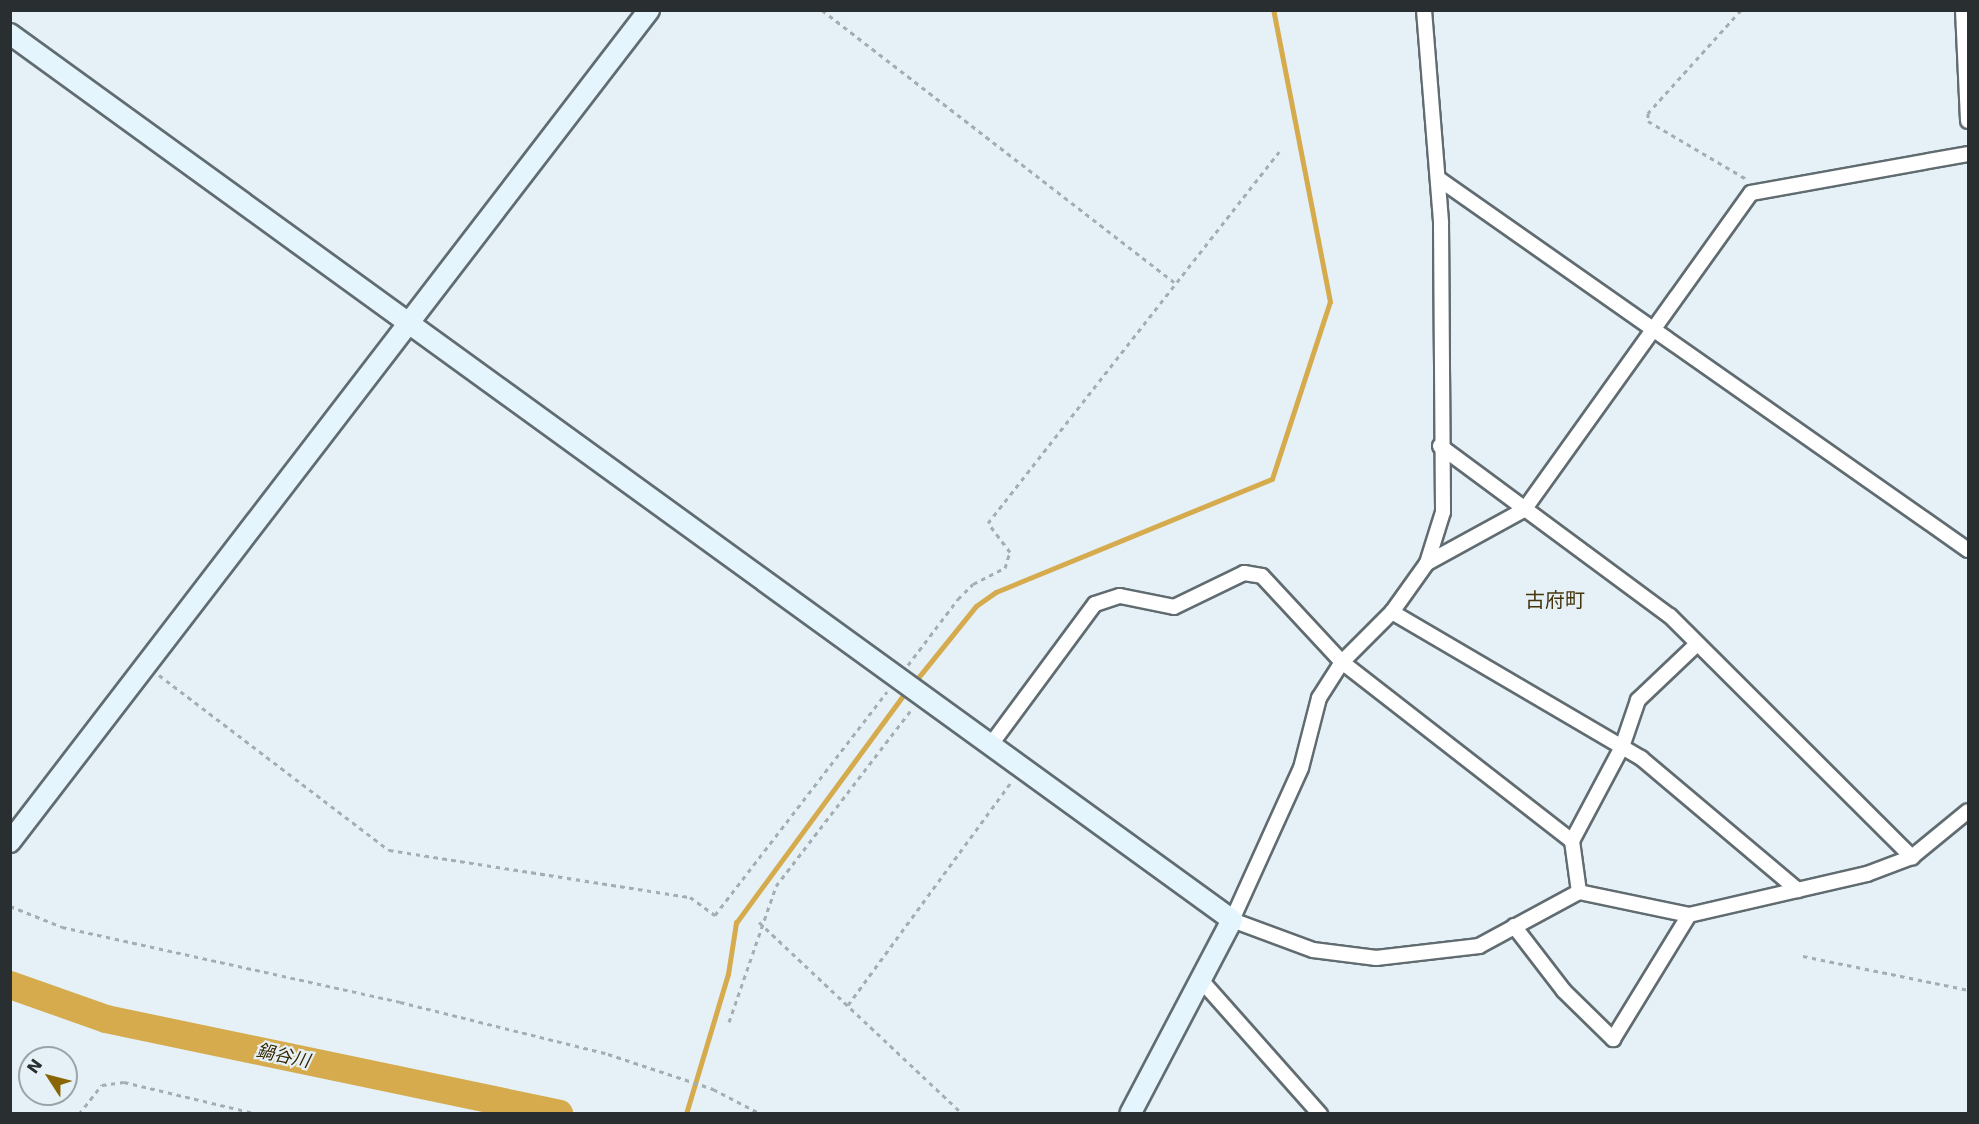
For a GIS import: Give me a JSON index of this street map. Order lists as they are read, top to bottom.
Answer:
{
  "districts": ["古府町"],
  "water": ["鍋谷川"],
  "north": "top left"
}
